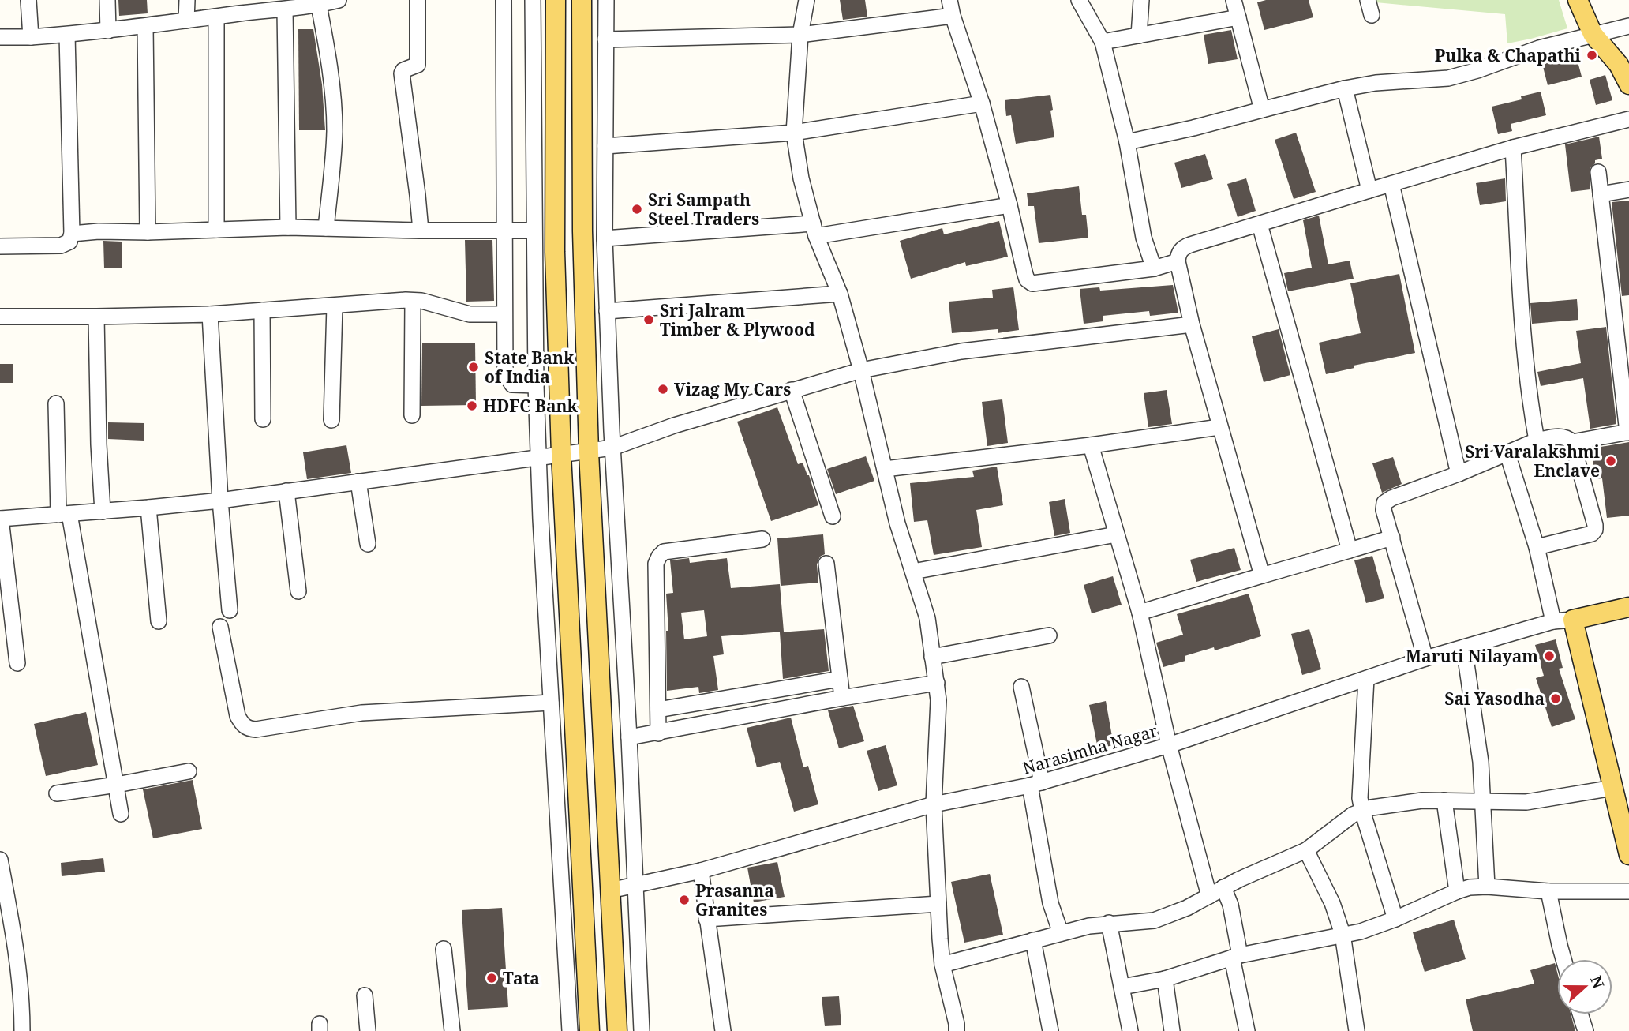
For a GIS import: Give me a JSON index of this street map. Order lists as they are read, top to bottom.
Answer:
{
  "streets": {
    "street": ["Narasimha Nagar"]
  },
  "places": [
    "Pulka & Chapathi",
    "Sri Sampath Steel Traders",
    "Sri Jalram Timber & Plywood",
    "State Bank of India",
    "Vizag My Cars",
    "HDFC Bank",
    "Sri Varalakshmi Enclave",
    "Maruti Nilayam",
    "Sai Yasodha",
    "Prasanna Granites",
    "Tata"
  ],
  "north": "right"
}
